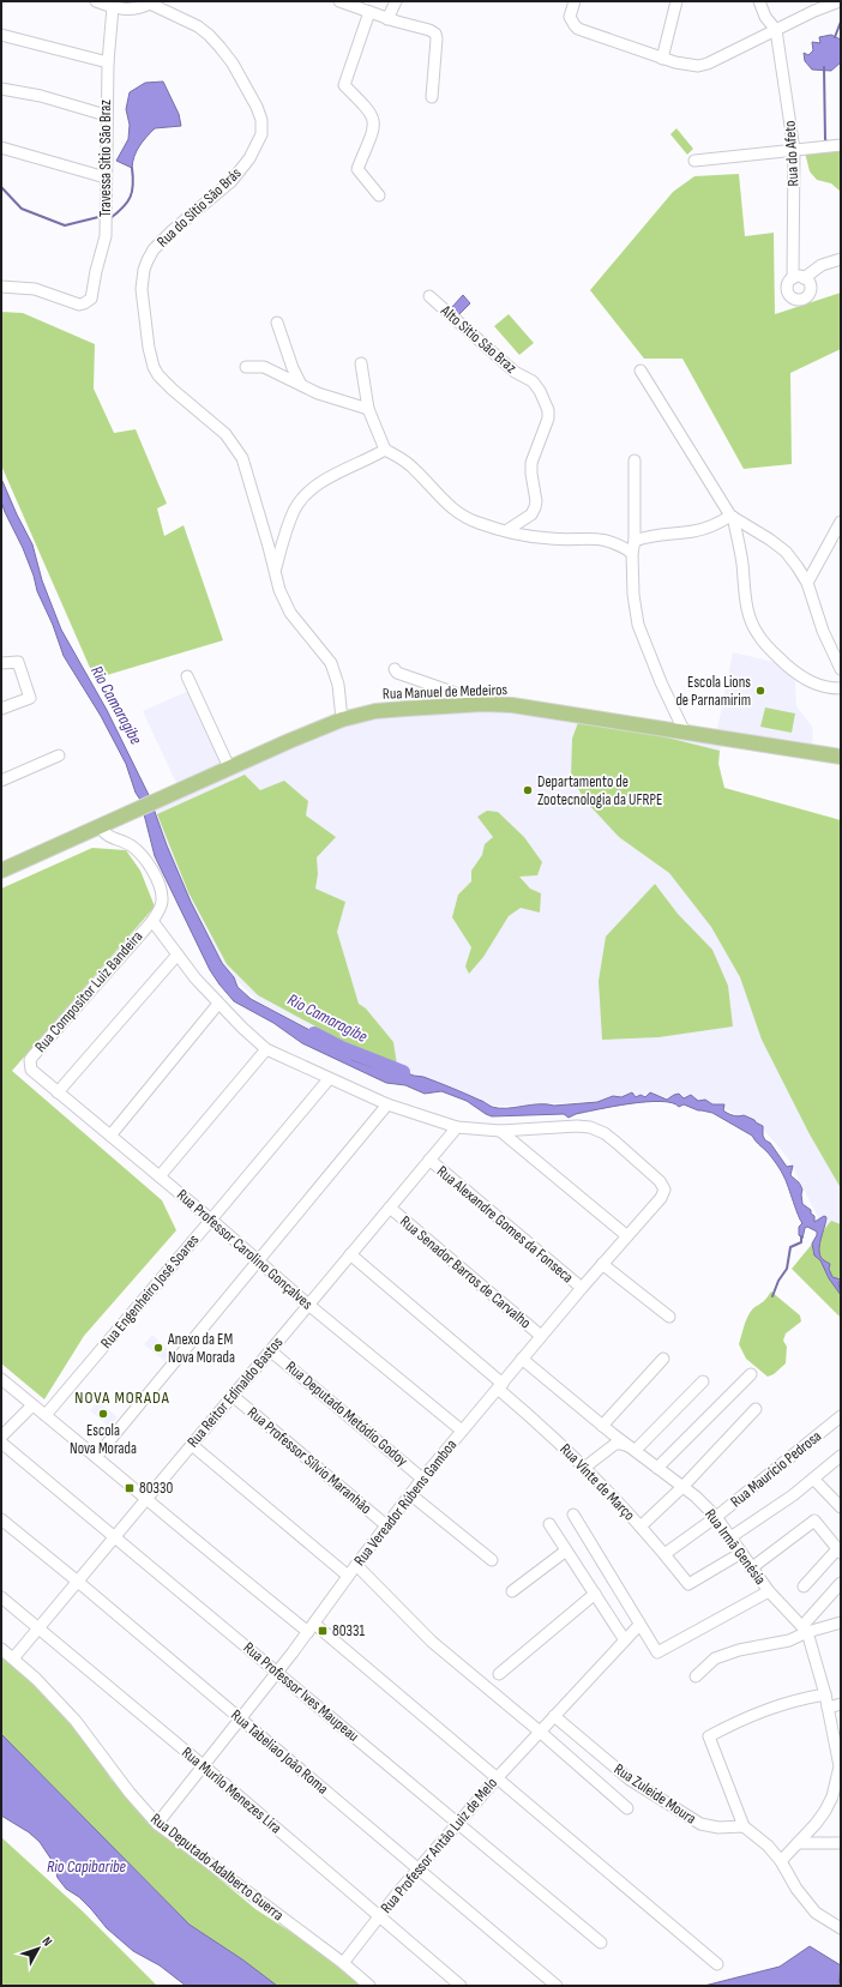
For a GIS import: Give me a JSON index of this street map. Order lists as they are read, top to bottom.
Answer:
{
  "streets": {
    "main road": ["Rua Manuel de Medeiros"],
    "street": [
      "Rua do Afeto",
      "Travessa Sitio São Braz",
      "Rua do Sítio São Brás",
      "Alto Sitio São Braz",
      "Rua Compositor Luiz Bandeira",
      "Rua Alexandre Gomes da Fonseca",
      "Rua Professor Carolino Gonçalves",
      "Rua Senador Barros de Carvalho",
      "Rua Engenheiro José Soares",
      "Rua Reitor Edinaldo Bastos",
      "Rua Deputado Metódio Godoy",
      "Rua Professor Sílvio Maranhão",
      "Rua Maurício Pedrosa",
      "Rua Vinte de Março",
      "Rua Vereador Rúbens Gamboa",
      "Rua Irmã Genésia",
      "Rua Professor Ives Maupeau",
      "Rua Tabeliao João Roma",
      "Rua Murilo Menezes Lira",
      "Rua Zuleide Moura",
      "Rua Professor Antão Luiz de Melo",
      "Rua Deputado Adalberto Guerra"
    ]
  },
  "crossings": [
    ["Rua do Sítio São Brás", "Rua Manuel de Medeiros"],
    ["Rua Manuel de Medeiros", "Rua Compositor Luiz Bandeira"],
    ["Rua Compositor Luiz Bandeira", "Rua Professor Carolino Gonçalves"],
    ["Rua Alexandre Gomes da Fonseca", "Rua Reitor Edinaldo Bastos"],
    ["Rua Alexandre Gomes da Fonseca", "Rua Vereador Rúbens Gamboa"],
    ["Rua Professor Carolino Gonçalves", "Rua Engenheiro José Soares"],
    ["Rua Professor Carolino Gonçalves", "Rua Reitor Edinaldo Bastos"],
    ["Rua Professor Carolino Gonçalves", "Rua Vereador Rúbens Gamboa"],
    ["Rua Senador Barros de Carvalho", "Rua Reitor Edinaldo Bastos"],
    ["Rua Senador Barros de Carvalho", "Rua Vereador Rúbens Gamboa"],
    ["Rua Reitor Edinaldo Bastos", "Rua Deputado Metódio Godoy"],
    ["Rua Reitor Edinaldo Bastos", "Rua Professor Sílvio Maranhão"],
    ["Rua Reitor Edinaldo Bastos", "Rua Vinte de Março"],
    ["Rua Reitor Edinaldo Bastos", "Rua Professor Ives Maupeau"],
    ["Rua Reitor Edinaldo Bastos", "Rua Tabeliao João Roma"],
    ["Rua Reitor Edinaldo Bastos", "Rua Murilo Menezes Lira"],
    ["Rua Reitor Edinaldo Bastos", "Rua Deputado Adalberto Guerra"],
    ["Rua Deputado Metódio Godoy", "Rua Vereador Rúbens Gamboa"],
    ["Rua Professor Sílvio Maranhão", "Rua Vereador Rúbens Gamboa"],
    ["Rua Maurício Pedrosa", "Rua Vinte de Março"],
    ["Rua Maurício Pedrosa", "Rua Irmã Genésia"],
    ["Rua Vinte de Março", "Rua Vereador Rúbens Gamboa"],
    ["Rua Vinte de Março", "Rua Irmã Genésia"],
    ["Rua Vereador Rúbens Gamboa", "Rua Irmã Genésia"],
    ["Rua Vereador Rúbens Gamboa", "Rua Professor Ives Maupeau"],
    ["Rua Vereador Rúbens Gamboa", "Rua Tabeliao João Roma"],
    ["Rua Vereador Rúbens Gamboa", "Rua Murilo Menezes Lira"],
    ["Rua Vereador Rúbens Gamboa", "Rua Zuleide Moura"],
    ["Rua Vereador Rúbens Gamboa", "Rua Deputado Adalberto Guerra"],
    ["Rua Professor Ives Maupeau", "Rua Professor Antão Luiz de Melo"],
    ["Rua Tabeliao João Roma", "Rua Professor Antão Luiz de Melo"],
    ["Rua Murilo Menezes Lira", "Rua Professor Antão Luiz de Melo"],
    ["Rua Zuleide Moura", "Rua Professor Antão Luiz de Melo"],
    ["Rua Professor Antão Luiz de Melo", "Rua Deputado Adalberto Guerra"]
  ],
  "districts": ["NOVA MORADA"],
  "water": ["Rio Camaragibe", "Rio Capibaribe"],
  "places": {
    "other": [
      "Escola Lions de Parnamirim",
      "Departamento de Zootecnologia da UFRPE",
      "Anexo da EM Nova Morada",
      "Escola Nova Morada"
    ],
    "transit": ["80330", "80331"]
  },
  "north": "top right"
}
